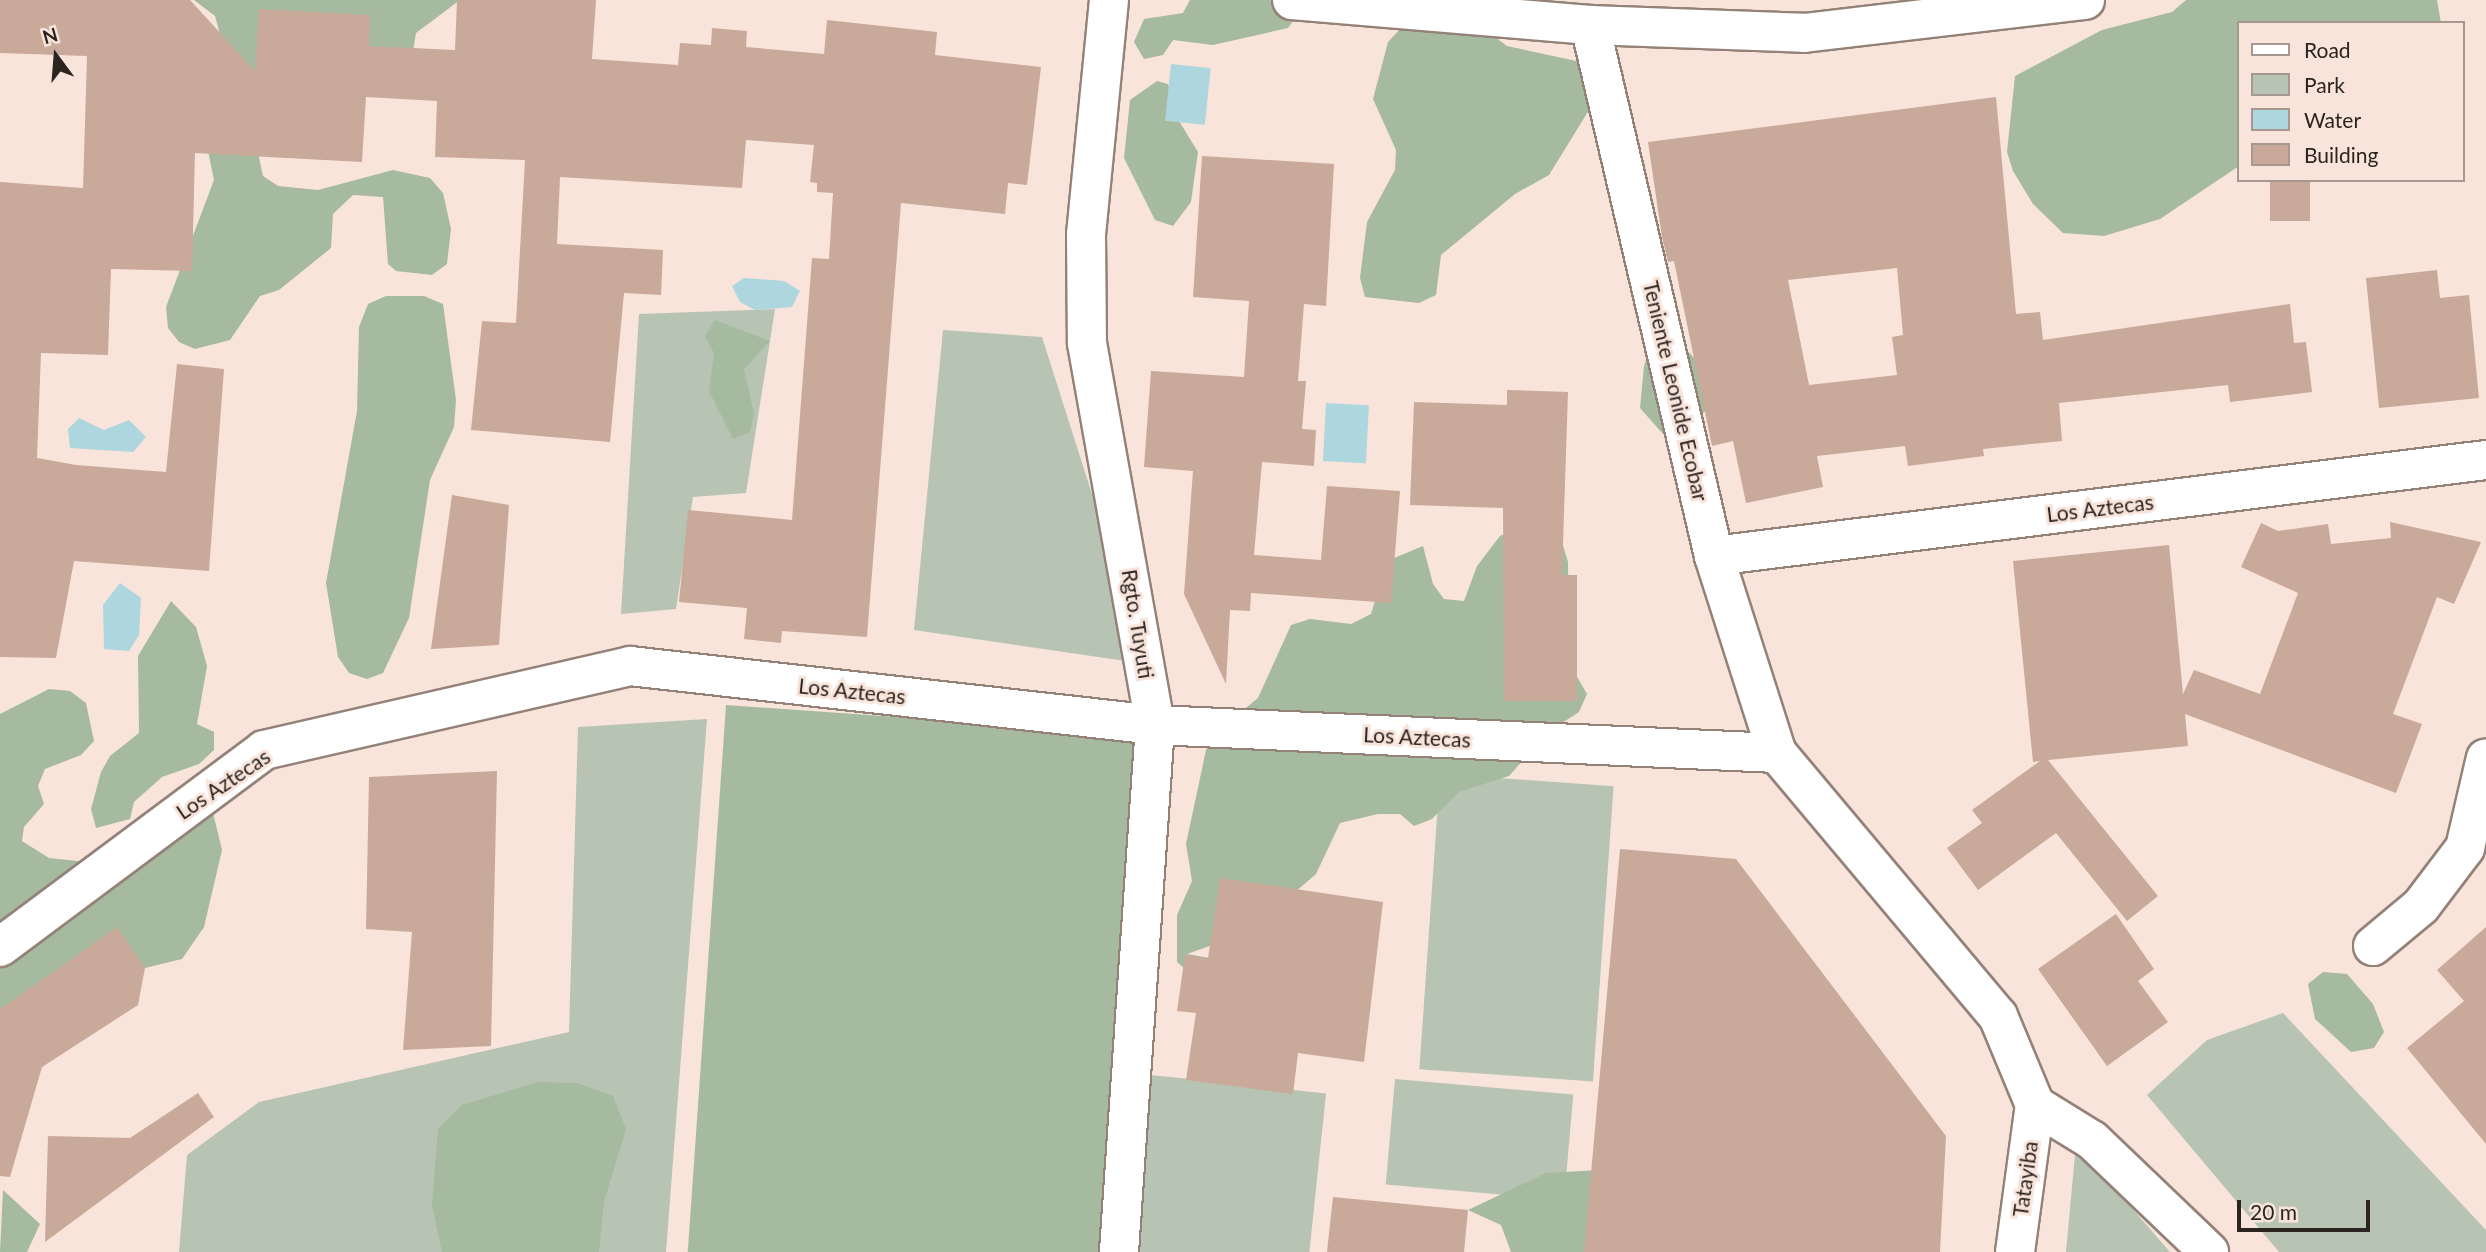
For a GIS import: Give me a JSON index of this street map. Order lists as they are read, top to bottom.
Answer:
{
  "streets": {
    "street": [
      "Teniente Leonide Ecobar",
      "Los Aztecas",
      "Rgto. Tuyuti",
      "Tatayiba"
    ]
  },
  "crossings": [
    ["Teniente Leonide Ecobar", "Los Aztecas"],
    ["Los Aztecas", "Rgto. Tuyuti"]
  ],
  "legend": [
    "Road",
    "Park",
    "Water",
    "Building"
  ],
  "scale_bar": "20 m",
  "north": "top"
}
